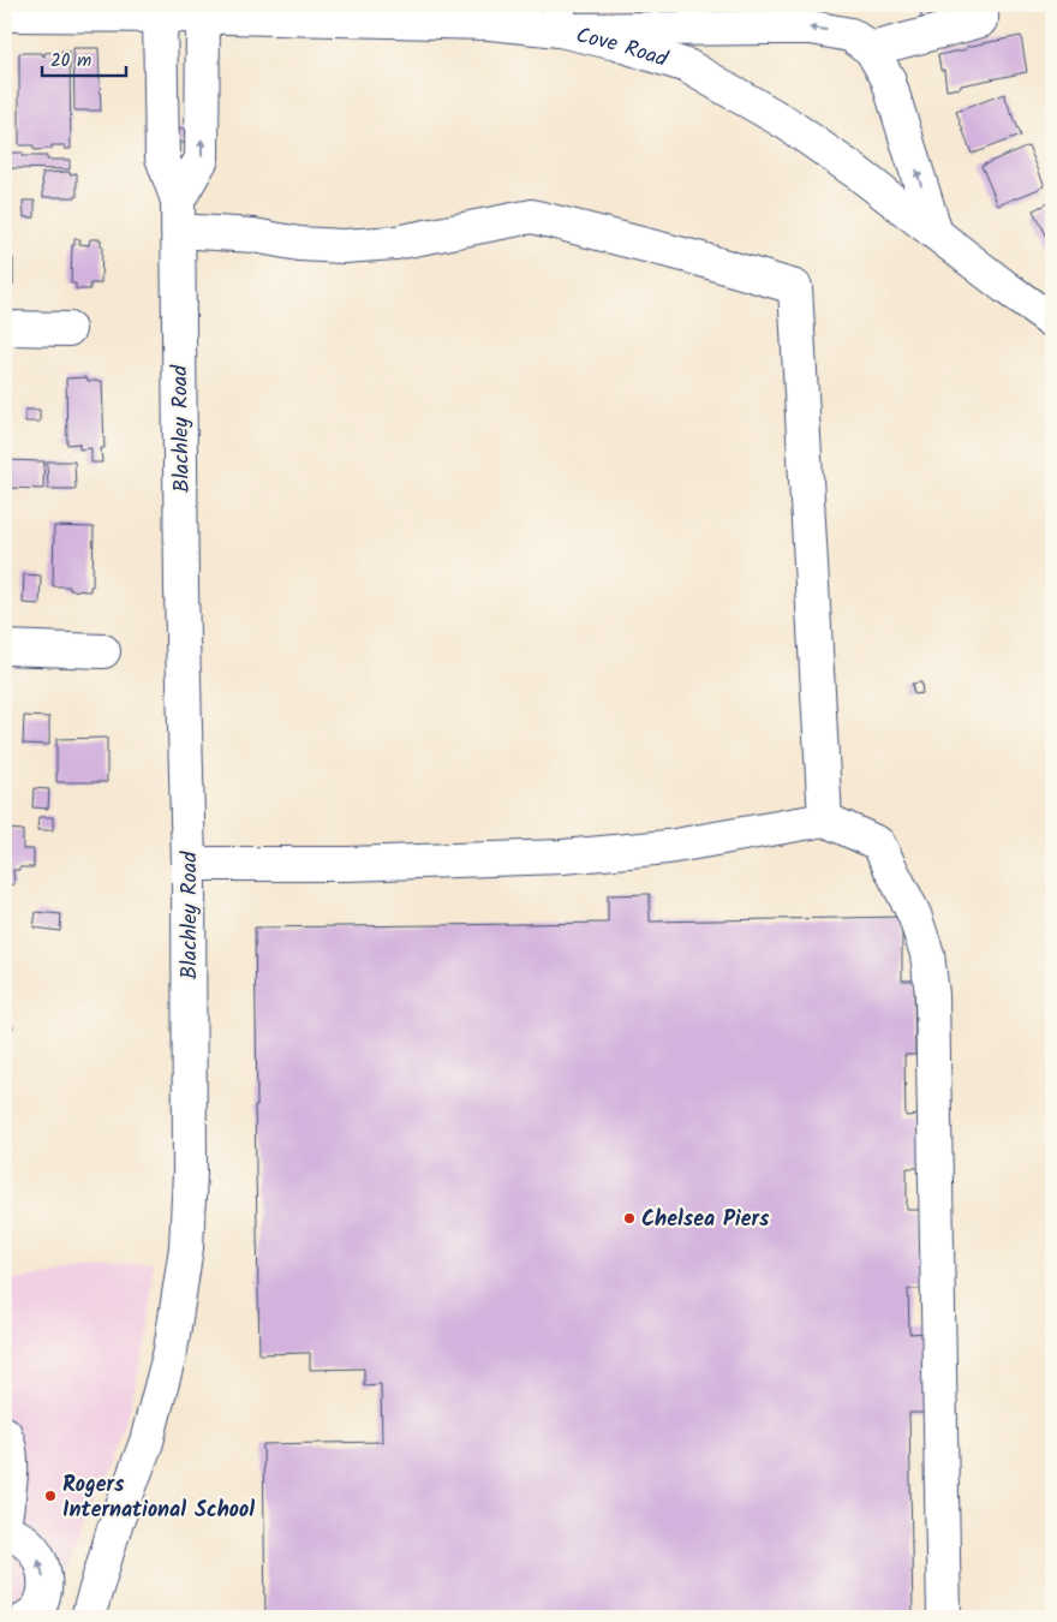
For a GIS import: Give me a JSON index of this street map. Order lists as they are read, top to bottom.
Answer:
{
  "streets": {
    "street": ["Cove Road", "Blachley Road"]
  },
  "places": ["Chelsea Piers", "Rogers International School"],
  "scale_bar": "20 m"
}
